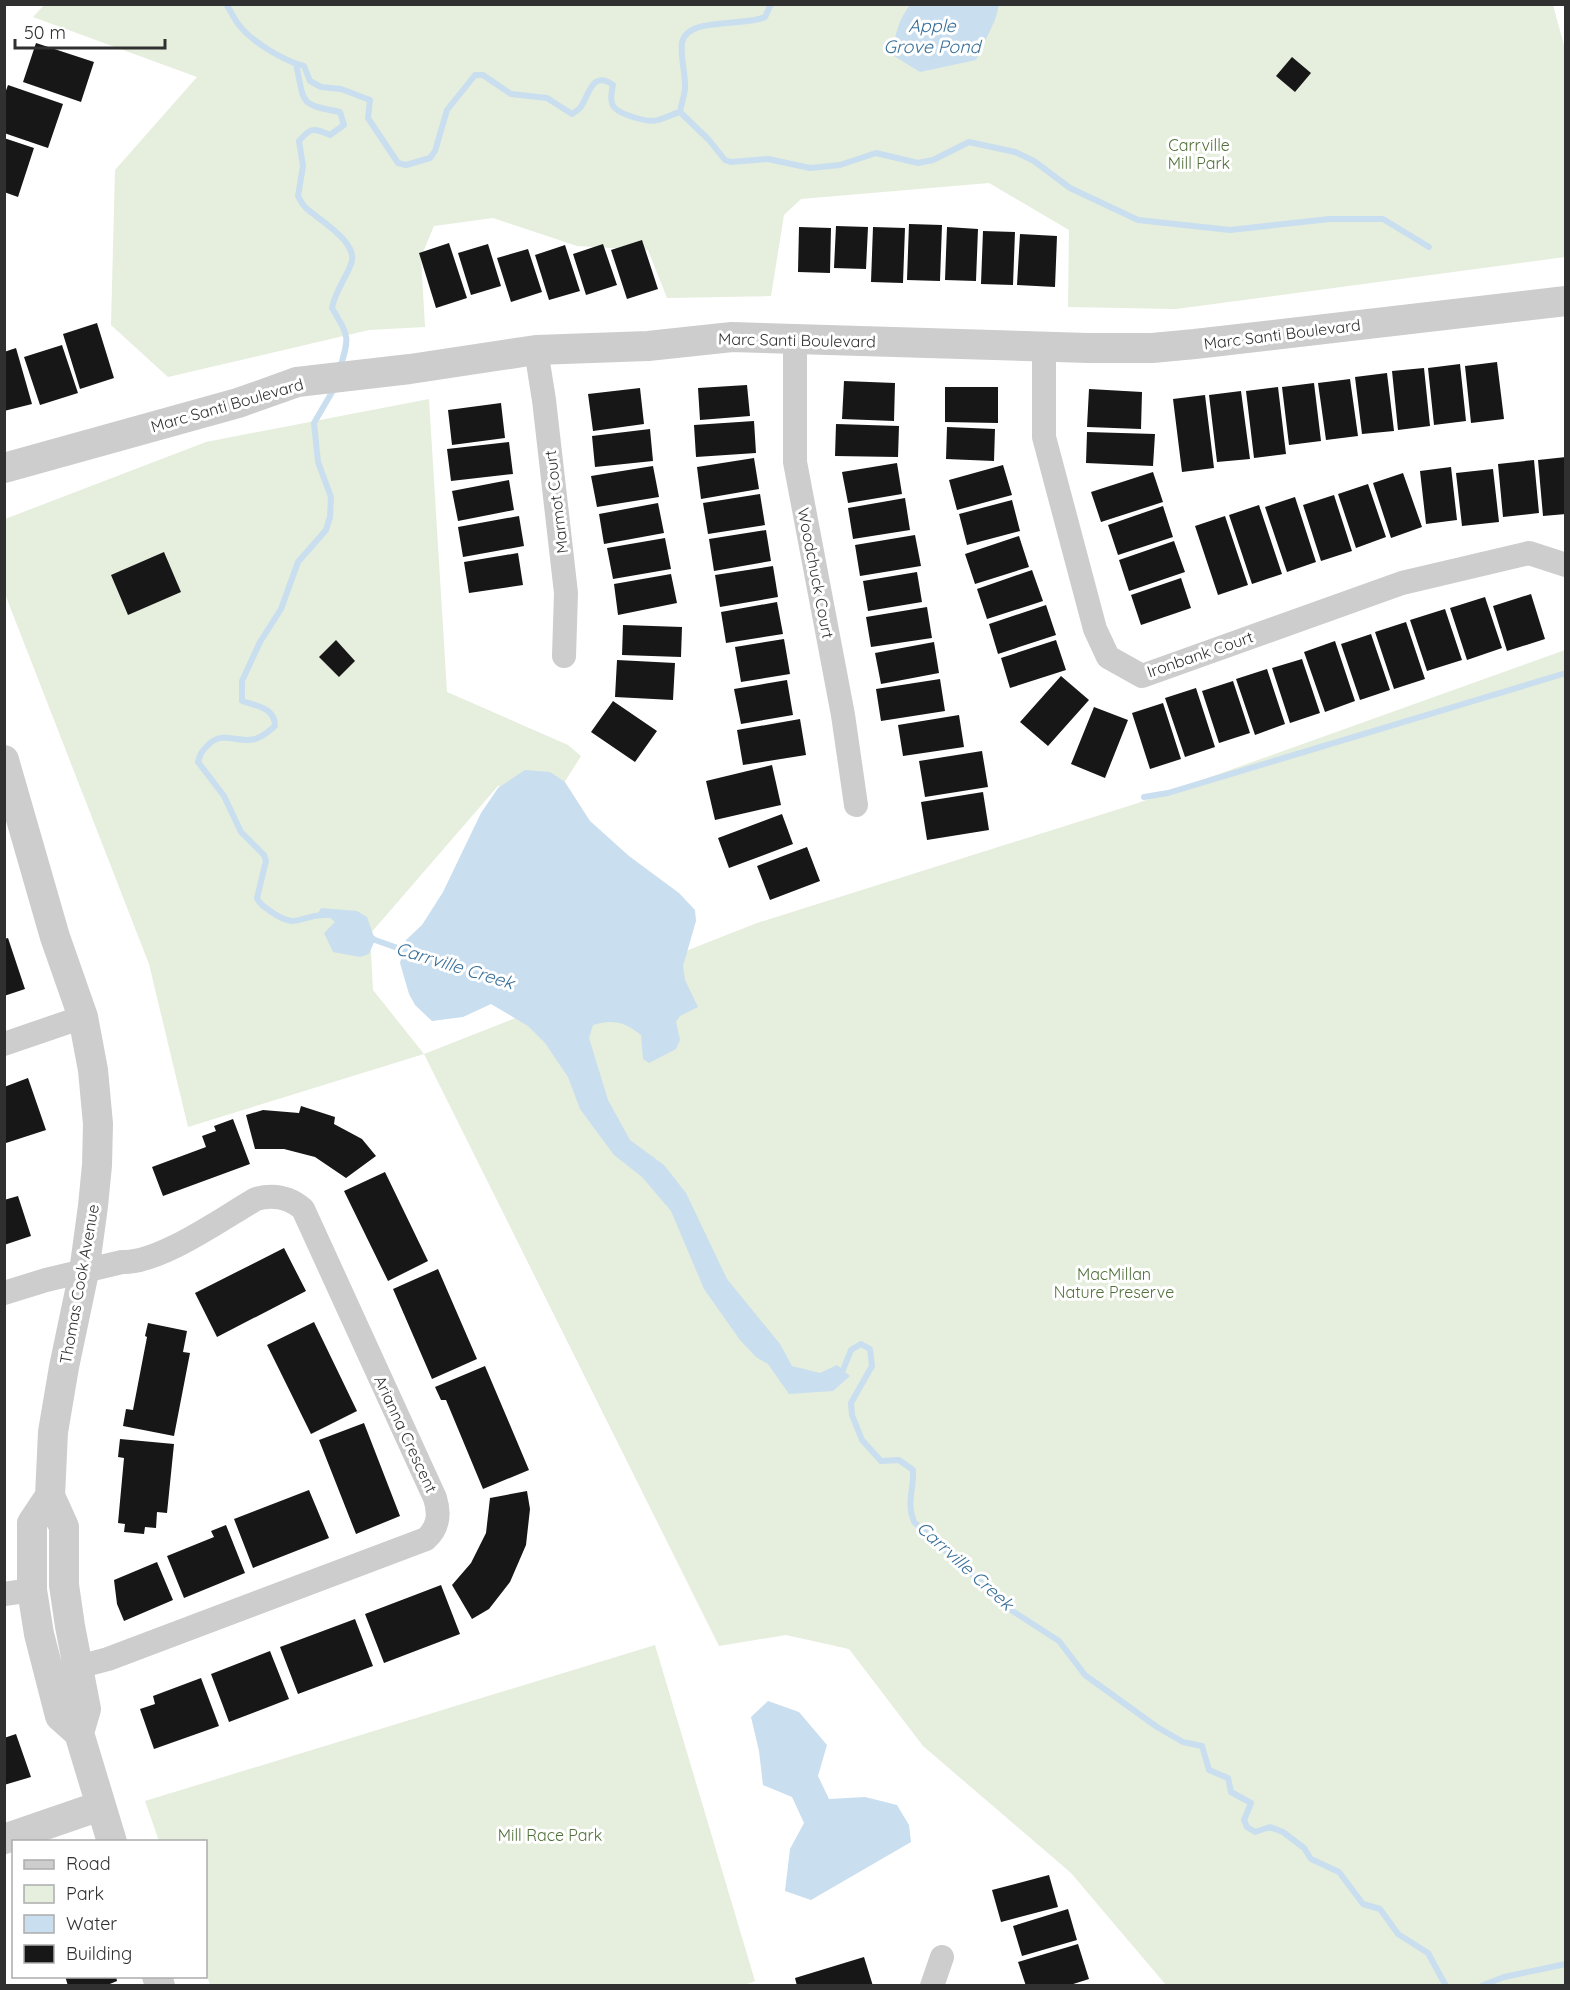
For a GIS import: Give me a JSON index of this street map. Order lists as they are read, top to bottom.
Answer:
{
  "streets": {
    "street": [
      "Marc Santi Boulevard",
      "Marmot Court",
      "Woodchuck Court",
      "Ironbank Court",
      "Thomas Cook Avenue",
      "Arianna Crescent"
    ]
  },
  "crossings": [
    ["Marc Santi Boulevard", "Marmot Court"],
    ["Marc Santi Boulevard", "Woodchuck Court"],
    ["Marc Santi Boulevard", "Ironbank Court"],
    ["Thomas Cook Avenue", "Arianna Crescent"]
  ],
  "water": ["Apple Grove Pond", "Carrville Creek"],
  "parks": ["Carrville Mill Park", "MacMillan Nature Preserve", "Mill Race Park"],
  "legend": [
    "Road",
    "Park",
    "Water",
    "Building"
  ],
  "scale_bar": "50 m"
}
